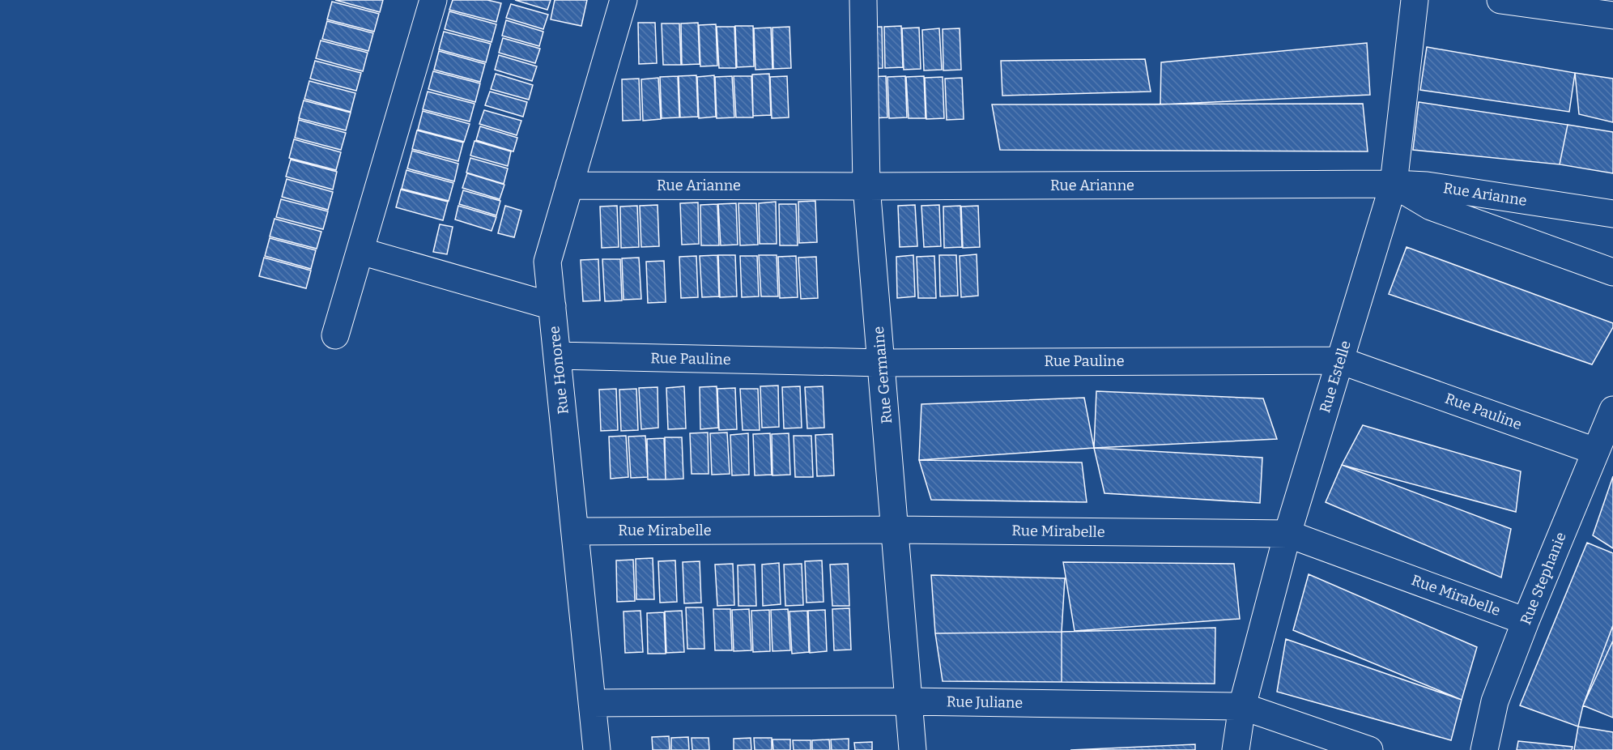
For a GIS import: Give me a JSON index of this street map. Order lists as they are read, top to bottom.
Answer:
{
  "streets": {
    "street": [
      "Rue Arianne",
      "Rue Pauline",
      "Rue Honoree",
      "Rue Germaine",
      "Rue Estelle",
      "Rue Mirabelle",
      "Rue Stephanie",
      "Rue Juliane"
    ]
  },
  "crossings": [
    ["Rue Arianne", "Rue Honoree"],
    ["Rue Arianne", "Rue Germaine"],
    ["Rue Arianne", "Rue Estelle"],
    ["Rue Pauline", "Rue Honoree"],
    ["Rue Pauline", "Rue Germaine"],
    ["Rue Pauline", "Rue Estelle"],
    ["Rue Pauline", "Rue Stephanie"],
    ["Rue Honoree", "Rue Mirabelle"],
    ["Rue Honoree", "Rue Juliane"],
    ["Rue Germaine", "Rue Mirabelle"],
    ["Rue Germaine", "Rue Juliane"],
    ["Rue Estelle", "Rue Mirabelle"],
    ["Rue Estelle", "Rue Juliane"],
    ["Rue Mirabelle", "Rue Stephanie"]
  ]
}
